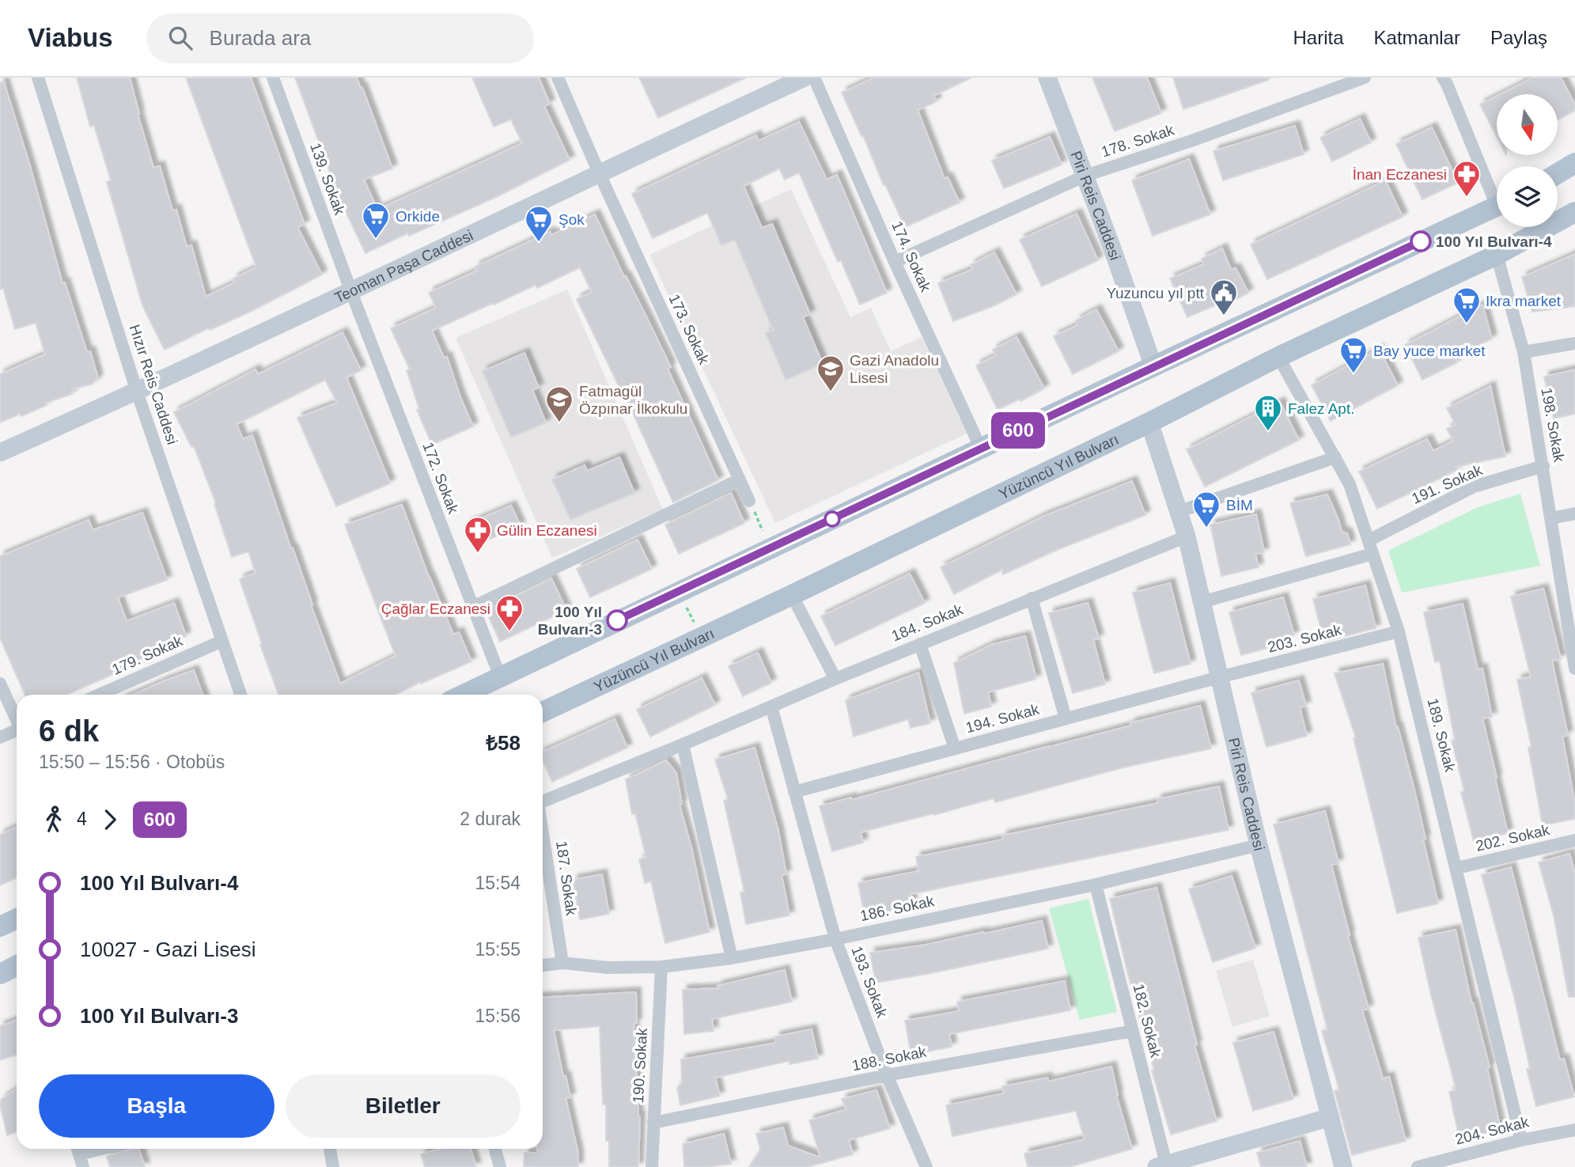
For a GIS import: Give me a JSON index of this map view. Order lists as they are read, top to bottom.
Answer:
{
  "streets": {
    "main road": ["Yüzüncü Yıl Bulvarı"],
    "street": [
      "178. Sokak",
      "139. Sokak",
      "Piri Reis Caddesi",
      "174. Sokak",
      "Teoman Paşa Caddesi",
      "173. Sokak",
      "Hızır Reis Caddesi",
      "198. Sokak",
      "172. Sokak",
      "191. Sokak",
      "184. Sokak",
      "203. Sokak",
      "179. Sokak",
      "194. Sokak",
      "189. Sokak",
      "202. Sokak",
      "187. Sokak",
      "186. Sokak",
      "193. Sokak",
      "182. Sokak",
      "188. Sokak",
      "190. Sokak",
      "204. Sokak"
    ]
  },
  "crossings": [
    ["178. Sokak", "Piri Reis Caddesi"],
    ["178. Sokak", "174. Sokak"],
    ["139. Sokak", "Teoman Paşa Caddesi"],
    ["139. Sokak", "172. Sokak"],
    ["Piri Reis Caddesi", "Yüzüncü Yıl Bulvarı"],
    ["Piri Reis Caddesi", "184. Sokak"],
    ["Piri Reis Caddesi", "203. Sokak"],
    ["Piri Reis Caddesi", "194. Sokak"],
    ["Piri Reis Caddesi", "186. Sokak"],
    ["Teoman Paşa Caddesi", "173. Sokak"],
    ["Teoman Paşa Caddesi", "Hızır Reis Caddesi"],
    ["Teoman Paşa Caddesi", "172. Sokak"],
    ["Hızır Reis Caddesi", "179. Sokak"],
    ["198. Sokak", "Yüzüncü Yıl Bulvarı"],
    ["198. Sokak", "191. Sokak"],
    ["Yüzüncü Yıl Bulvarı", "189. Sokak"],
    ["191. Sokak", "189. Sokak"],
    ["184. Sokak", "193. Sokak"],
    ["203. Sokak", "194. Sokak"],
    ["203. Sokak", "189. Sokak"],
    ["194. Sokak", "193. Sokak"],
    ["189. Sokak", "202. Sokak"],
    ["189. Sokak", "204. Sokak"],
    ["187. Sokak", "186. Sokak"],
    ["186. Sokak", "193. Sokak"],
    ["186. Sokak", "182. Sokak"],
    ["186. Sokak", "190. Sokak"],
    ["193. Sokak", "188. Sokak"],
    ["182. Sokak", "188. Sokak"],
    ["188. Sokak", "190. Sokak"]
  ],
  "places": {
    "pharmacy": ["İnan Eczanesi", "Gülin Eczanesi", "Çağlar Eczanesi"],
    "supermarket": [
      "Orkide",
      "Şok",
      "Ikra market",
      "Bay yuce market",
      "BİM"
    ],
    "other": ["100 Yıl Bulvarı-4", "100 Yıl Bulvarı-3"],
    "public building": ["Yuzuncu yıl ptt"],
    "school or university": ["Gazi Anadolu Lisesi", "Fatmagül Özpınar İlkokulu"],
    "building": ["Falez Apt."]
  },
  "lines": ["bus line 600"],
  "north": "bottom",
  "page": {
    "header": "Viabus",
    "search": "Burada ara",
    "nav": ["Harita", "Katmanlar", "Paylaş"],
    "on_map": "600",
    "heading": ["6 dk", "15:50 – 15:56 · Otobüs", "₺58"],
    "legs": ["4", "600", "2 durak"],
    "list": [
      {
        "name": "100 Yıl Bulvarı-4",
        "value": "15:54"
      },
      {
        "name": "10027 - Gazi Lisesi",
        "value": "15:55"
      },
      {
        "name": "100 Yıl Bulvarı-3",
        "value": "15:56"
      }
    ],
    "buttons": ["Başla", "Biletler"]
  }
}
